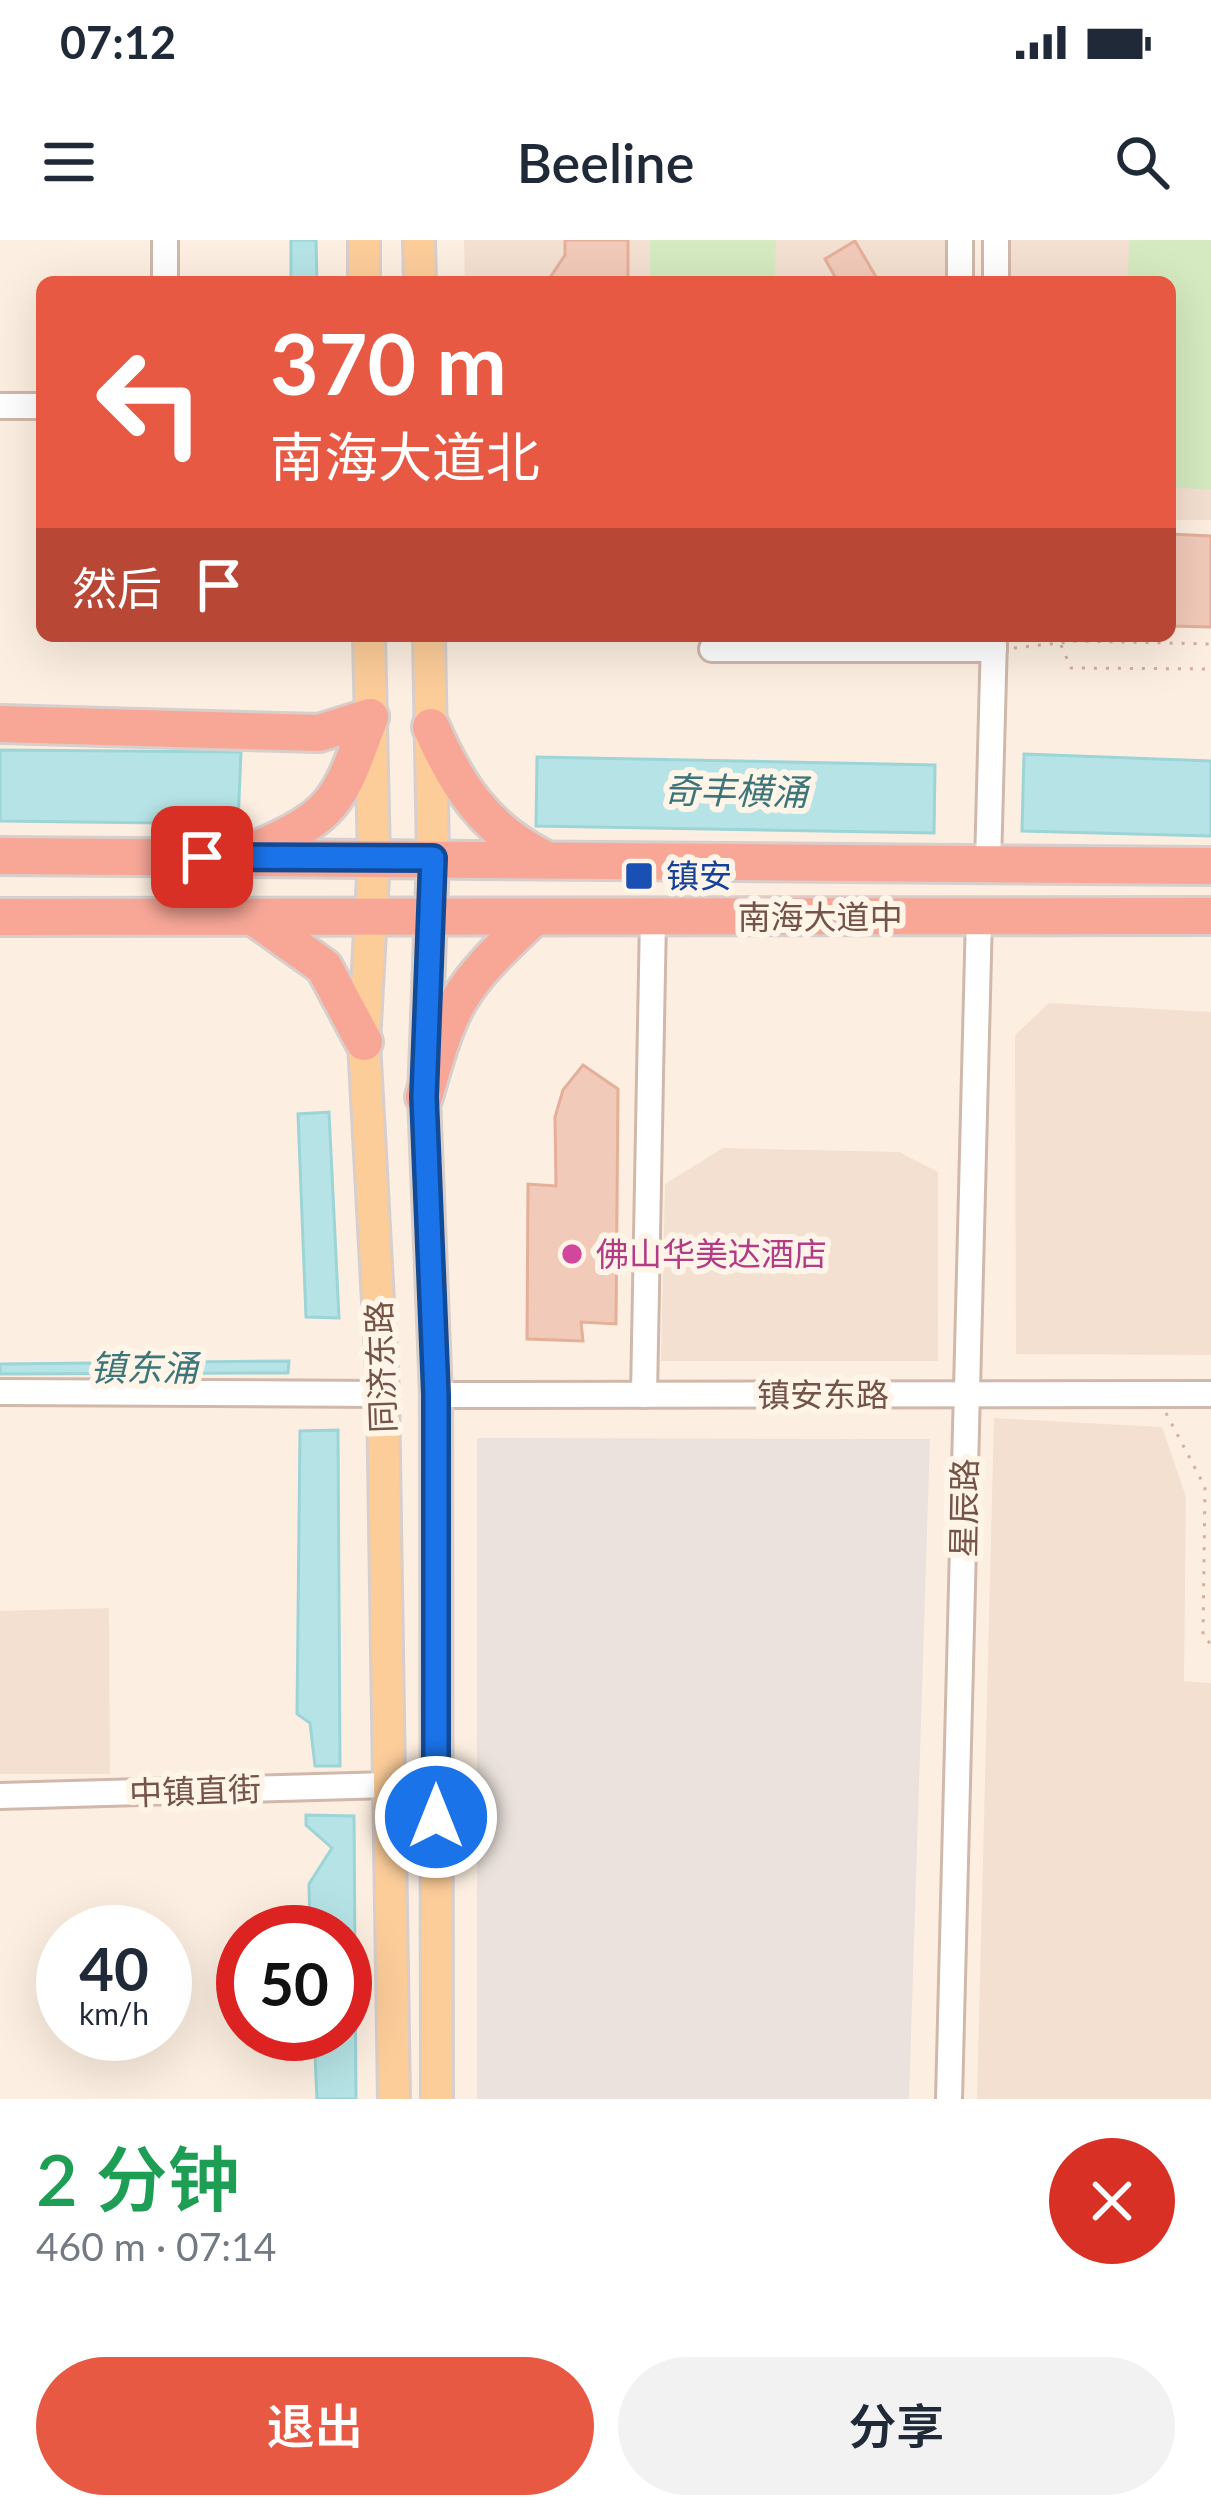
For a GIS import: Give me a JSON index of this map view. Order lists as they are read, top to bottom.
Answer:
{
  "streets": {
    "highway": ["南海大道中"],
    "main road": ["同济东路"],
    "street": ["镇安东路", "星辰路", "中镇直街"]
  },
  "crossings": [
    ["南海大道中", "同济东路"],
    ["南海大道中", "星辰路"],
    ["同济东路", "镇安东路"],
    ["同济东路", "中镇直街"],
    ["镇安东路", "星辰路"]
  ],
  "water": ["奇丰横涌", "镇东涌"],
  "places": {
    "transit": ["镇安"],
    "other": ["佛山华美达酒店"]
  },
  "page": {
    "status": "07:12",
    "header": "Beeline",
    "turn": ["370 m", "南海大道北"],
    "then": "然后",
    "speed": "40 km/h",
    "limit": "50",
    "heading": ["2 分钟", "460 m · 07:14"],
    "buttons": ["退出", "分享"]
  }
}
